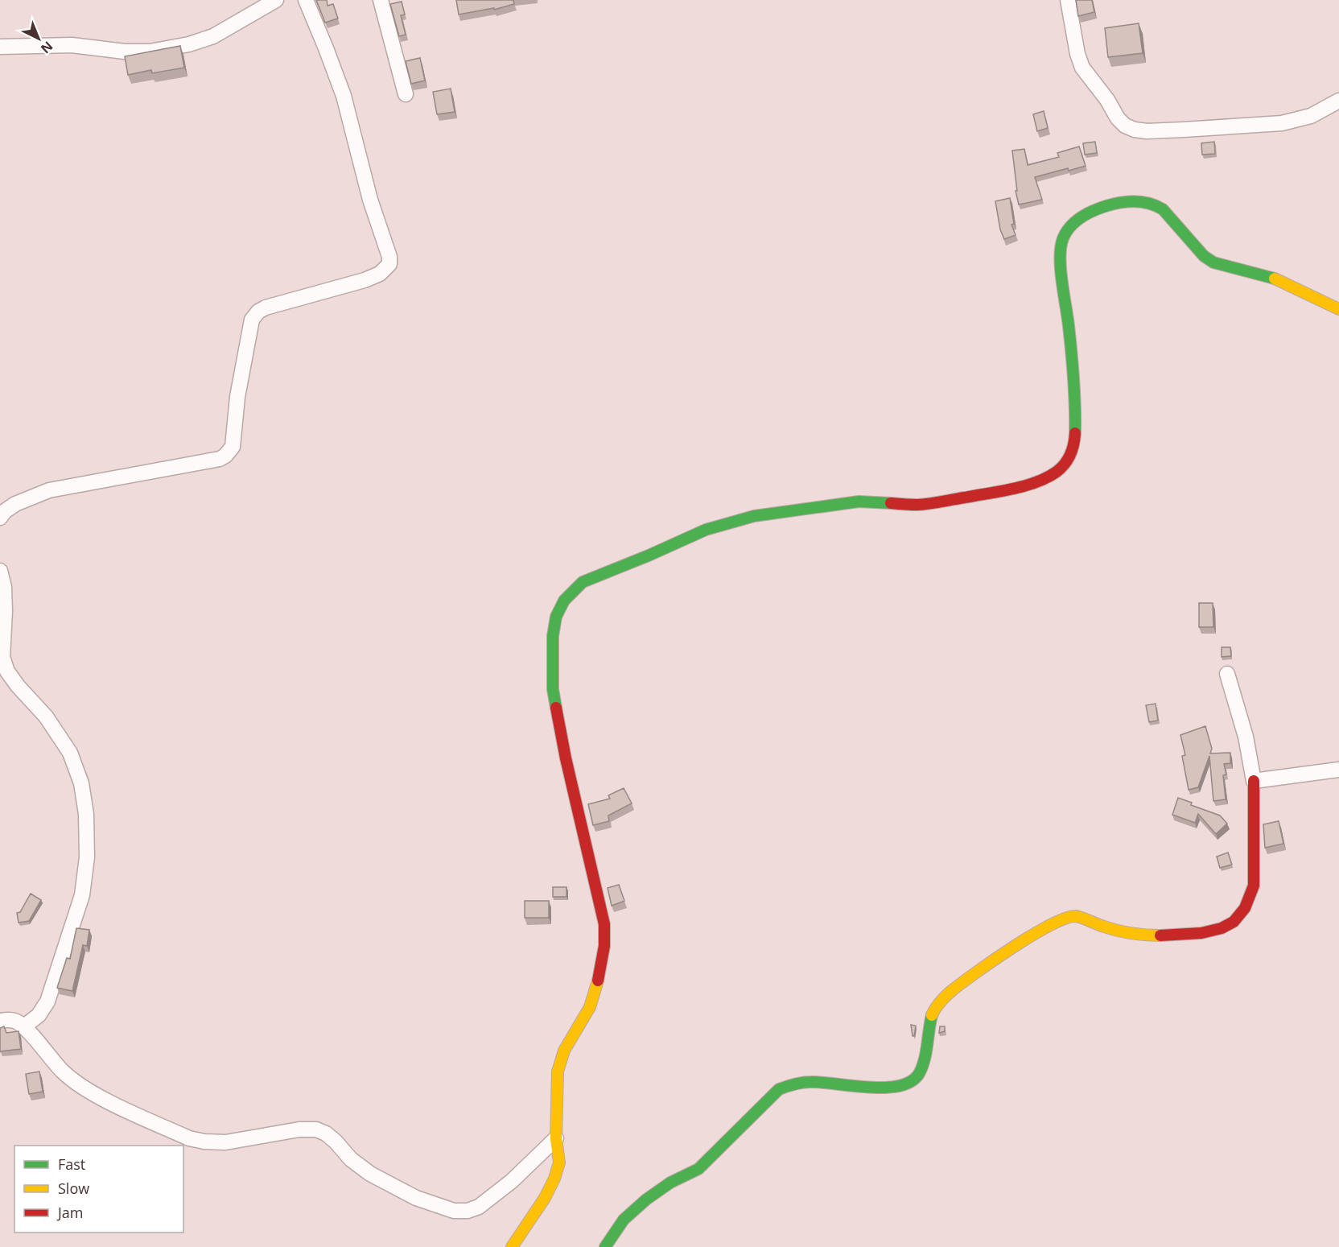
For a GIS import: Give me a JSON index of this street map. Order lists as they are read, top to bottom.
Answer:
{
  "legend": ["Fast", "Slow", "Jam"],
  "north": "bottom right"
}
